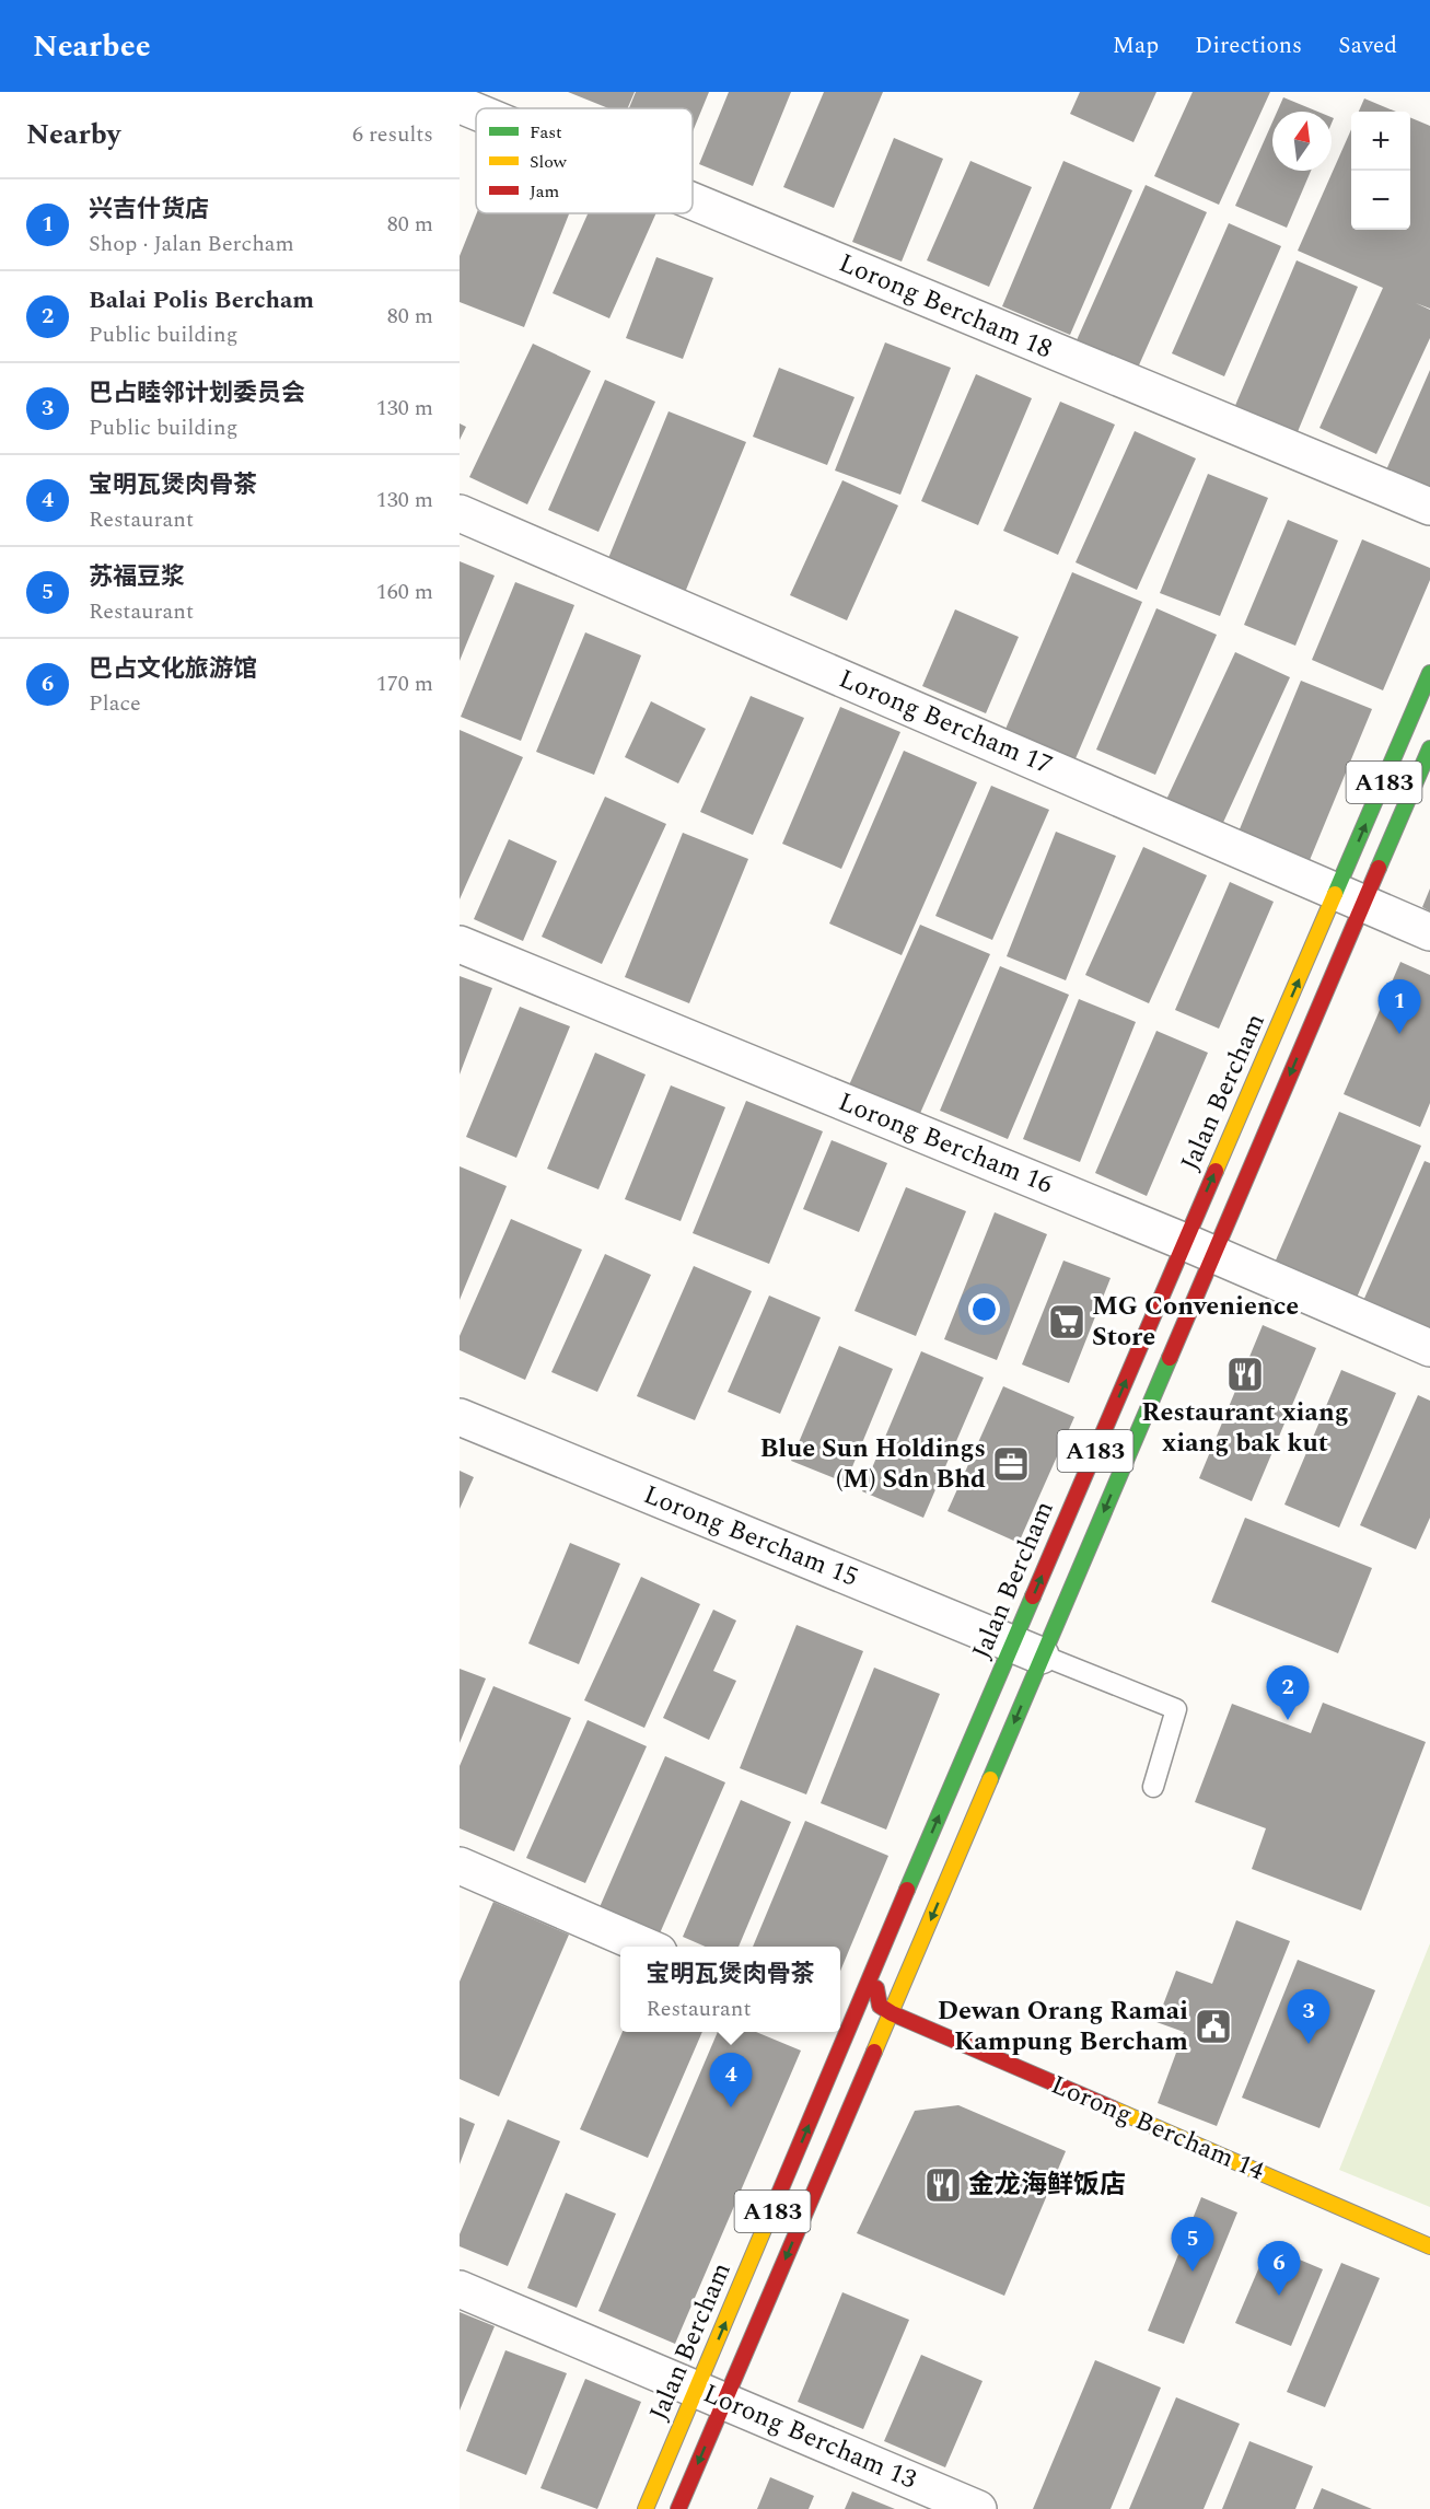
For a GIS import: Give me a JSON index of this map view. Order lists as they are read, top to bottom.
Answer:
{
  "streets": {
    "main road": ["A183", "Jalan Bercham", "Lorong Bercham 14"],
    "street": [
      "Lorong Bercham 18",
      "Lorong Bercham 17",
      "Lorong Bercham 16",
      "Lorong Bercham 15",
      "Lorong Bercham 13"
    ]
  },
  "crossings": [
    ["Lorong Bercham 17", "Jalan Bercham"],
    ["Jalan Bercham", "Lorong Bercham 16"],
    ["Jalan Bercham", "Lorong Bercham 15"],
    ["Jalan Bercham", "Lorong Bercham 14"],
    ["Jalan Bercham", "Lorong Bercham 13"]
  ],
  "places": {
    "supermarket": ["MG Convenience Store"],
    "restaurant": ["Restaurant xiang xiang bak kut", "金龙海鲜饭店"],
    "office": ["Blue Sun Holdings (M) Sdn Bhd"],
    "public building": ["Dewan Orang Ramai Kampung Bercham"]
  },
  "legend": ["Fast", "Slow", "Jam"],
  "north": "top",
  "page": {
    "header": "Nearbee",
    "nav": ["Map", "Directions", "Saved"],
    "heading": ["Nearby", "6 results"],
    "map_buttons": ["+", "−"],
    "list": [
      {
        "mark": "1",
        "name": "兴吉什货店",
        "note": "Shop · Jalan Bercham",
        "value": "80 m"
      },
      {
        "mark": "2",
        "name": "Balai Polis Bercham",
        "note": "Public building",
        "value": "80 m"
      },
      {
        "mark": "3",
        "name": "巴占睦邻计划委员会",
        "note": "Public building",
        "value": "130 m"
      },
      {
        "mark": "4",
        "name": "宝明瓦煲肉骨茶",
        "note": "Restaurant",
        "value": "130 m"
      },
      {
        "mark": "5",
        "name": "苏福豆浆",
        "note": "Restaurant",
        "value": "160 m"
      },
      {
        "mark": "6",
        "name": "巴占文化旅游馆",
        "note": "Place",
        "value": "170 m"
      }
    ],
    "pins": [
      "1",
      "2",
      "3",
      "4",
      "5",
      "6"
    ],
    "popup": ["宝明瓦煲肉骨茶", "Restaurant"]
  }
}
